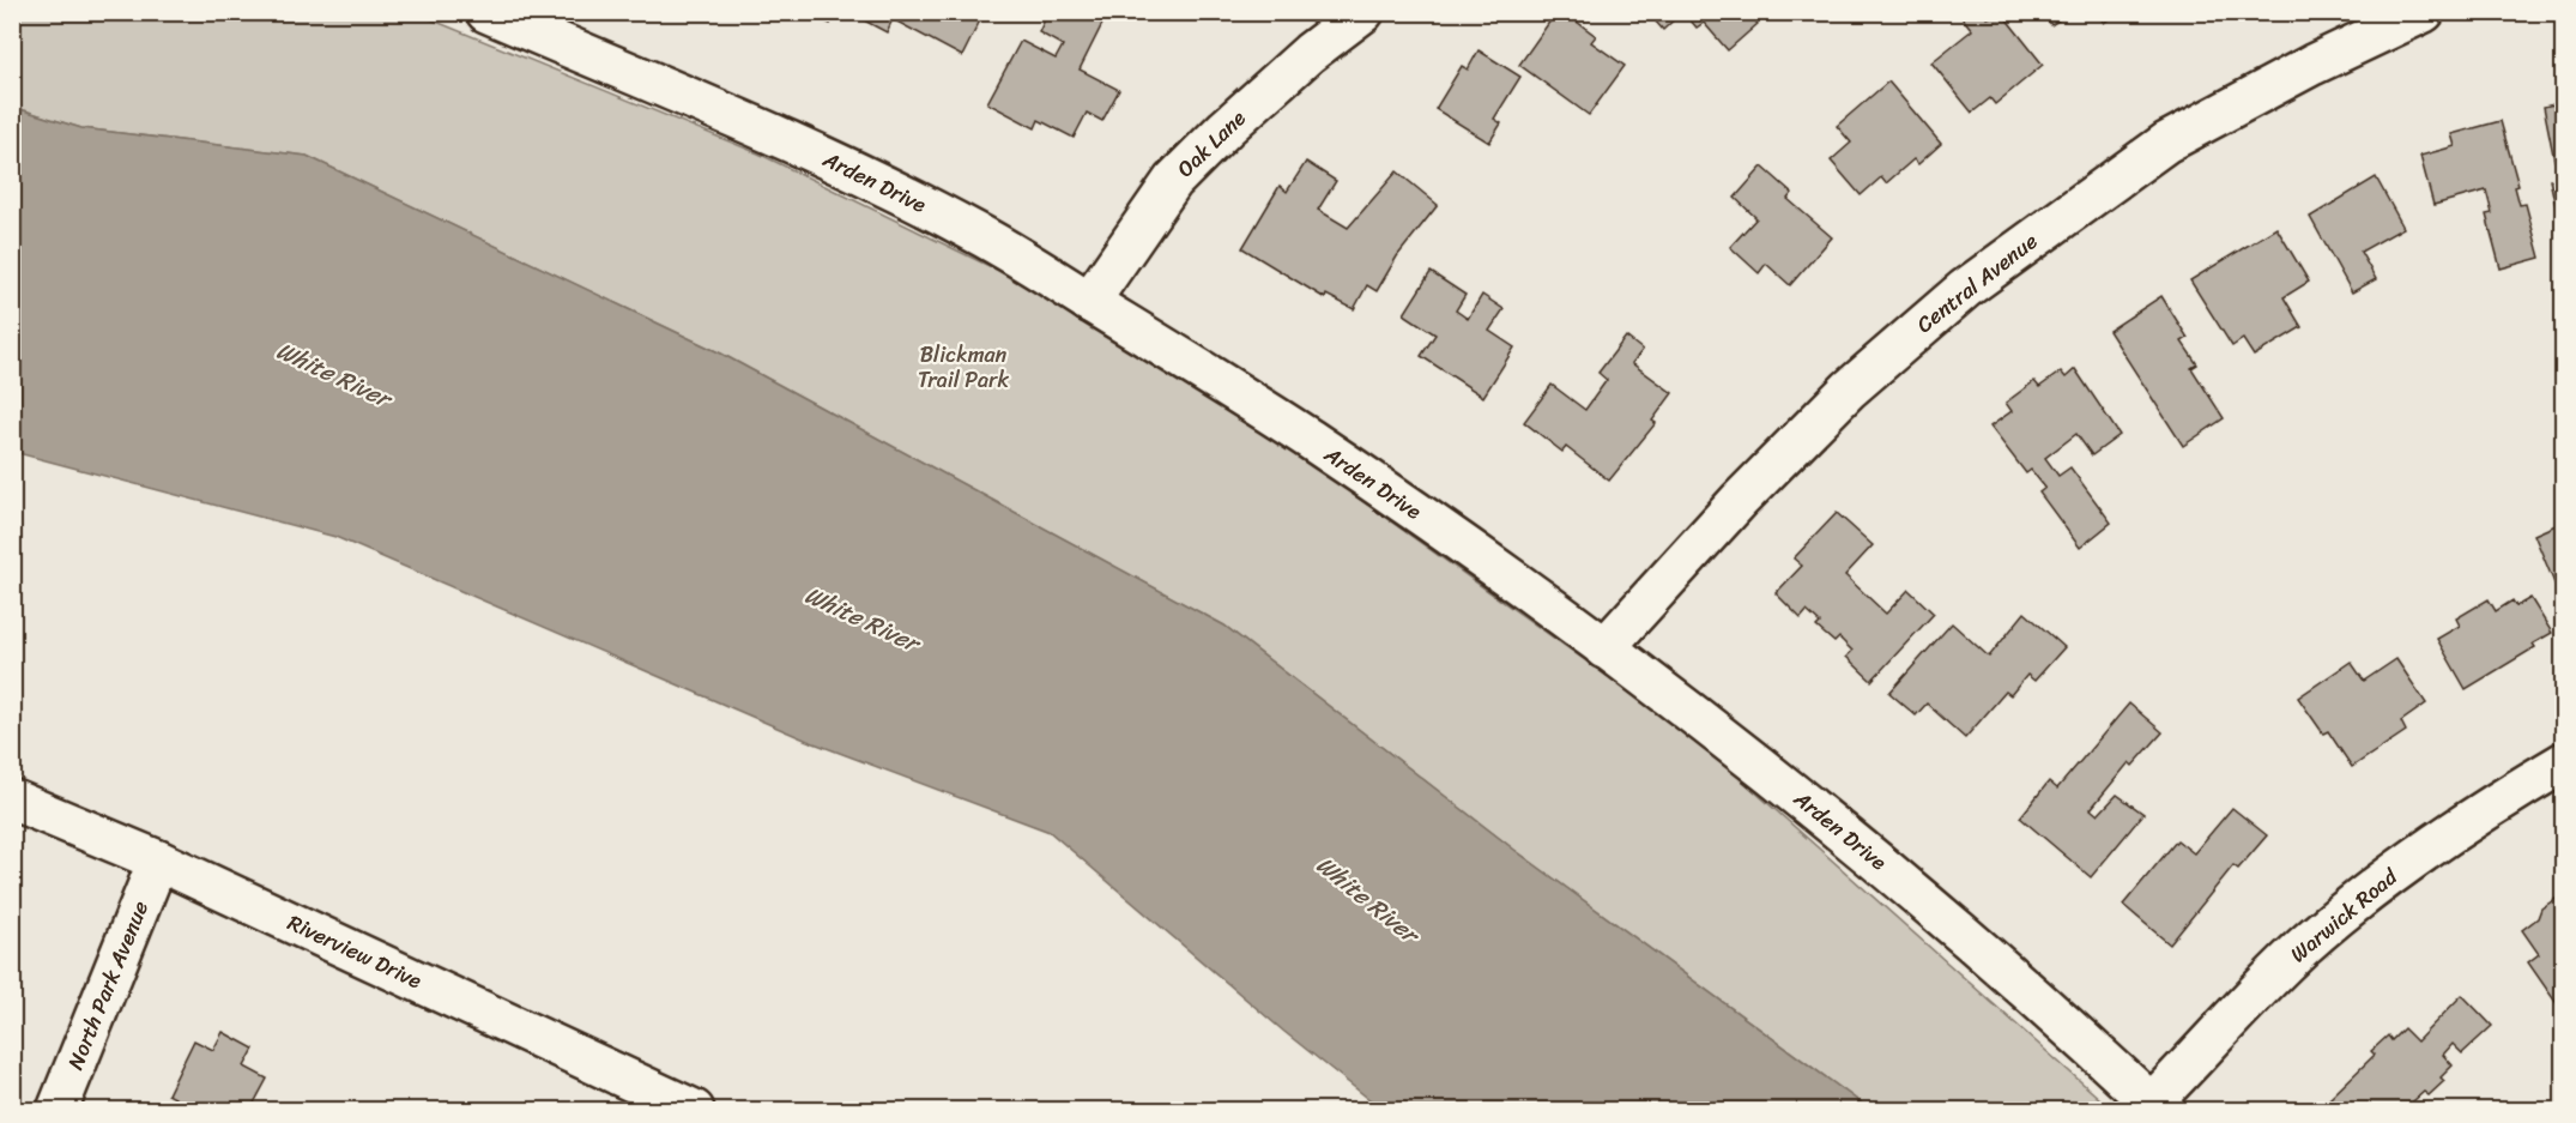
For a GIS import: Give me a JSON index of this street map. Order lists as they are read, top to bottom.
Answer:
{
  "streets": {
    "street": [
      "Oak Lane",
      "Arden Drive",
      "Central Avenue",
      "Warwick Road",
      "Riverview Drive",
      "North Park Avenue"
    ]
  },
  "crossings": [
    ["Oak Lane", "Arden Drive"],
    ["Arden Drive", "Central Avenue"],
    ["Arden Drive", "Warwick Road"],
    ["Riverview Drive", "North Park Avenue"]
  ],
  "water": ["White River"],
  "parks": ["Blickman Trail Park"]
}
